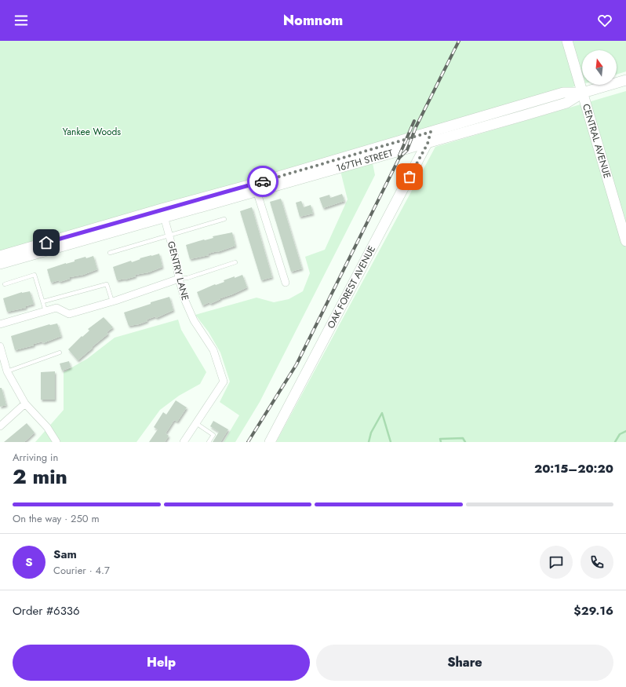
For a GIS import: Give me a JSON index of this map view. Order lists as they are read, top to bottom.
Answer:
{
  "streets": {
    "main road": ["CENTRAL AVENUE", "167TH STREET", "OAK FOREST AVENUE"],
    "street": ["GENTRY LANE"]
  },
  "crossings": [
    ["CENTRAL AVENUE", "167TH STREET"],
    ["167TH STREET", "GENTRY LANE"],
    ["167TH STREET", "OAK FOREST AVENUE"]
  ],
  "parks": ["Yankee Woods"],
  "north": "top",
  "page": {
    "header": "Nomnom",
    "heading": ["2 min", "Arriving in", "20:15–20:20"],
    "panel": [
      "Sam",
      "Courier · 4.7",
      "Order #6336",
      "$29.16"
    ],
    "bar": "On the way · 250 m",
    "round": "S",
    "buttons": ["Help", "Share"]
  }
}
